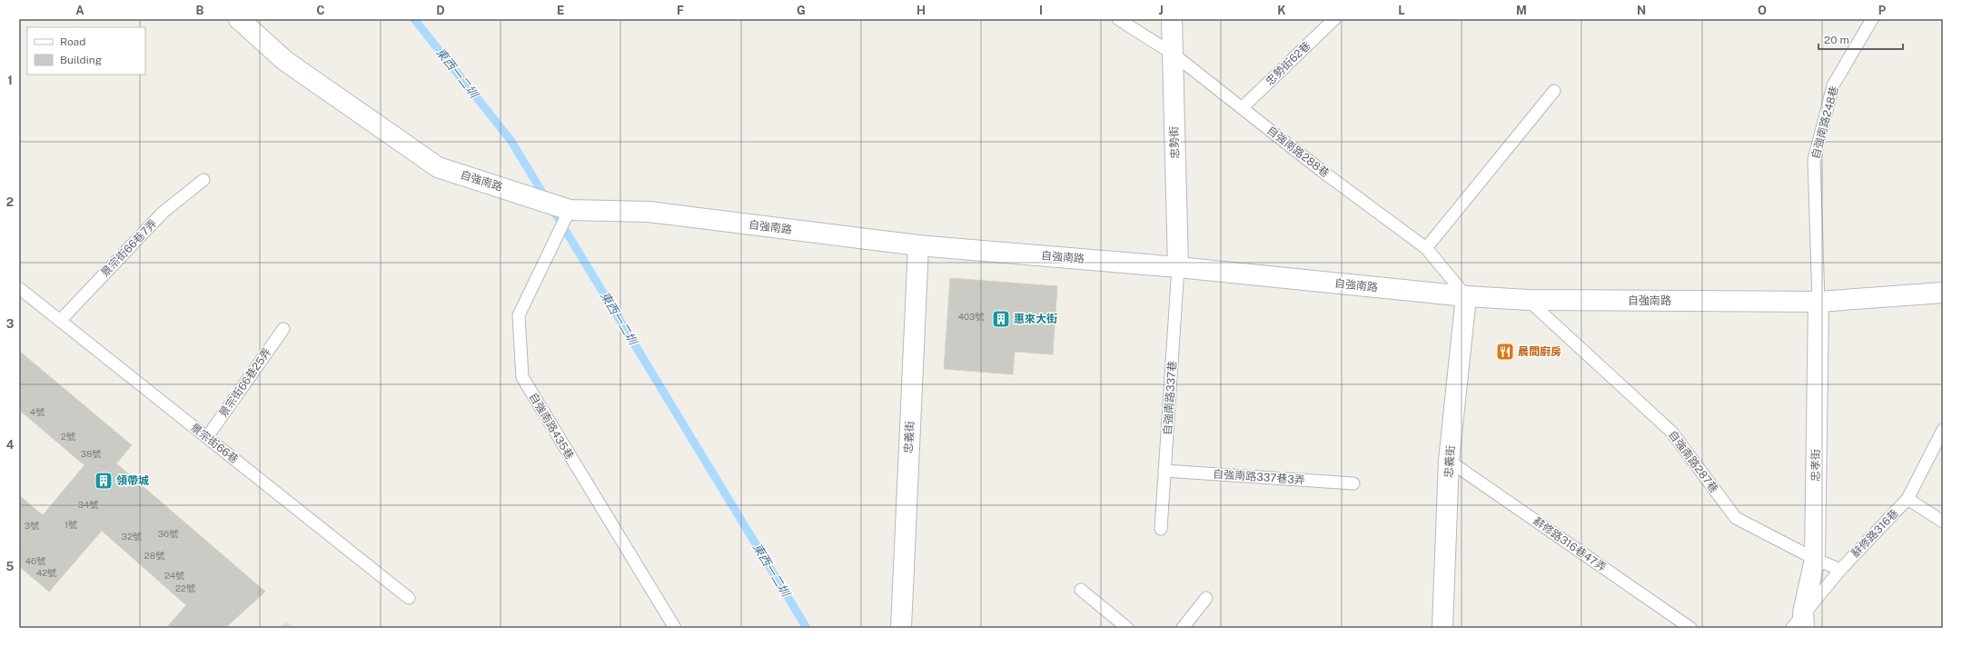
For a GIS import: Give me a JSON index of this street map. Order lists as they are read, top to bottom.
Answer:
{
  "streets": {
    "street": [
      "忠勢街",
      "自強南路",
      "忠義街",
      "忠孝街"
    ],
    "lane": [
      "忠勢街62巷",
      "自強南路248巷",
      "自強南路288巷",
      "景宗街66巷7弄",
      "景宗街66巷25弄",
      "自強南路337巷",
      "自強南路435巷",
      "景宗街66巷",
      "自強南路287巷",
      "自強南路337巷3弄",
      "辭修路316巷",
      "辭修路316巷47弄"
    ]
  },
  "crossings": [
    ["忠勢街62巷", "自強南路288巷"],
    ["自強南路248巷", "自強南路"],
    ["自強南路248巷", "忠孝街"],
    ["忠勢街", "自強南路288巷"],
    ["忠勢街", "自強南路"],
    ["忠勢街", "自強南路337巷"],
    ["自強南路288巷", "自強南路"],
    ["自強南路288巷", "忠義街"],
    ["自強南路", "自強南路337巷"],
    ["自強南路", "自強南路435巷"],
    ["自強南路", "忠義街"],
    ["自強南路", "自強南路287巷"],
    ["自強南路", "忠孝街"],
    ["景宗街66巷7弄", "景宗街66巷"],
    ["景宗街66巷25弄", "景宗街66巷"],
    ["自強南路337巷", "自強南路337巷3弄"],
    ["忠義街", "辭修路316巷47弄"],
    ["自強南路287巷", "忠孝街"],
    ["自強南路287巷", "辭修路316巷"],
    ["忠孝街", "辭修路316巷"]
  ],
  "water": ["東西一二圳"],
  "places": {
    "building": ["惠來大街", "領帶城"],
    "restaurant": ["晨間廚房"]
  },
  "house_numbers": [
    "403號",
    "4號",
    "2號",
    "38號",
    "34號",
    "1號",
    "3號",
    "36號",
    "32號",
    "28號",
    "46號",
    "42號",
    "24號",
    "22號"
  ],
  "legend": ["Road", "Building"],
  "scale_bar": "20 m",
  "grid": {
    "columns": [
      "A",
      "B",
      "C",
      "D",
      "E",
      "F",
      "G",
      "H",
      "I",
      "J",
      "K",
      "L",
      "M",
      "N",
      "O",
      "P"
    ],
    "rows": [
      "1",
      "2",
      "3",
      "4",
      "5"
    ]
  }
}
